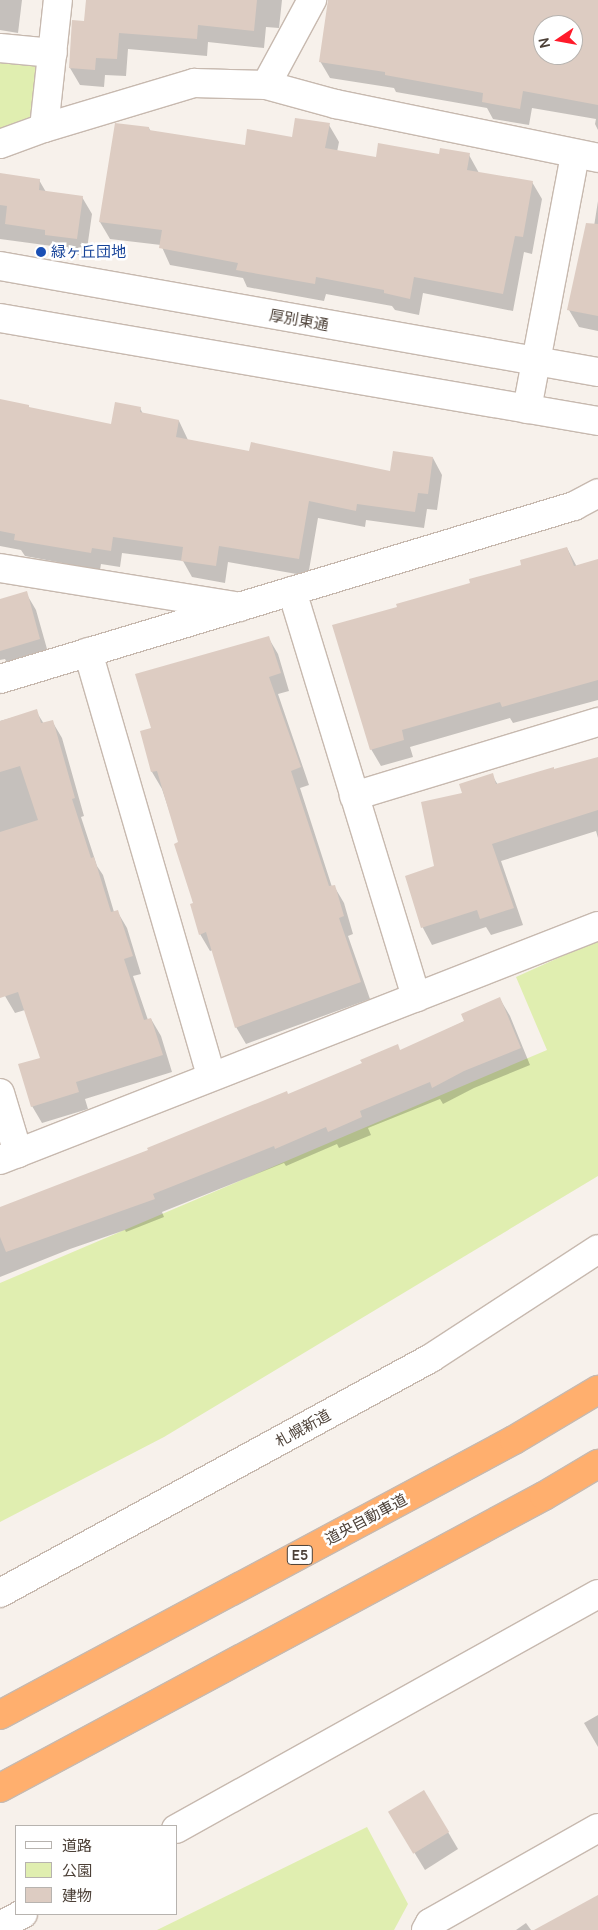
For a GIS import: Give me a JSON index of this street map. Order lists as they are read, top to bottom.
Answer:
{
  "streets": {
    "highway": ["道央自動車道", "E5"],
    "street": ["厚別東通", "札幌新道"]
  },
  "places": ["緑ヶ丘団地"],
  "legend": ["道路", "公園", "建物"],
  "north": "left"
}
